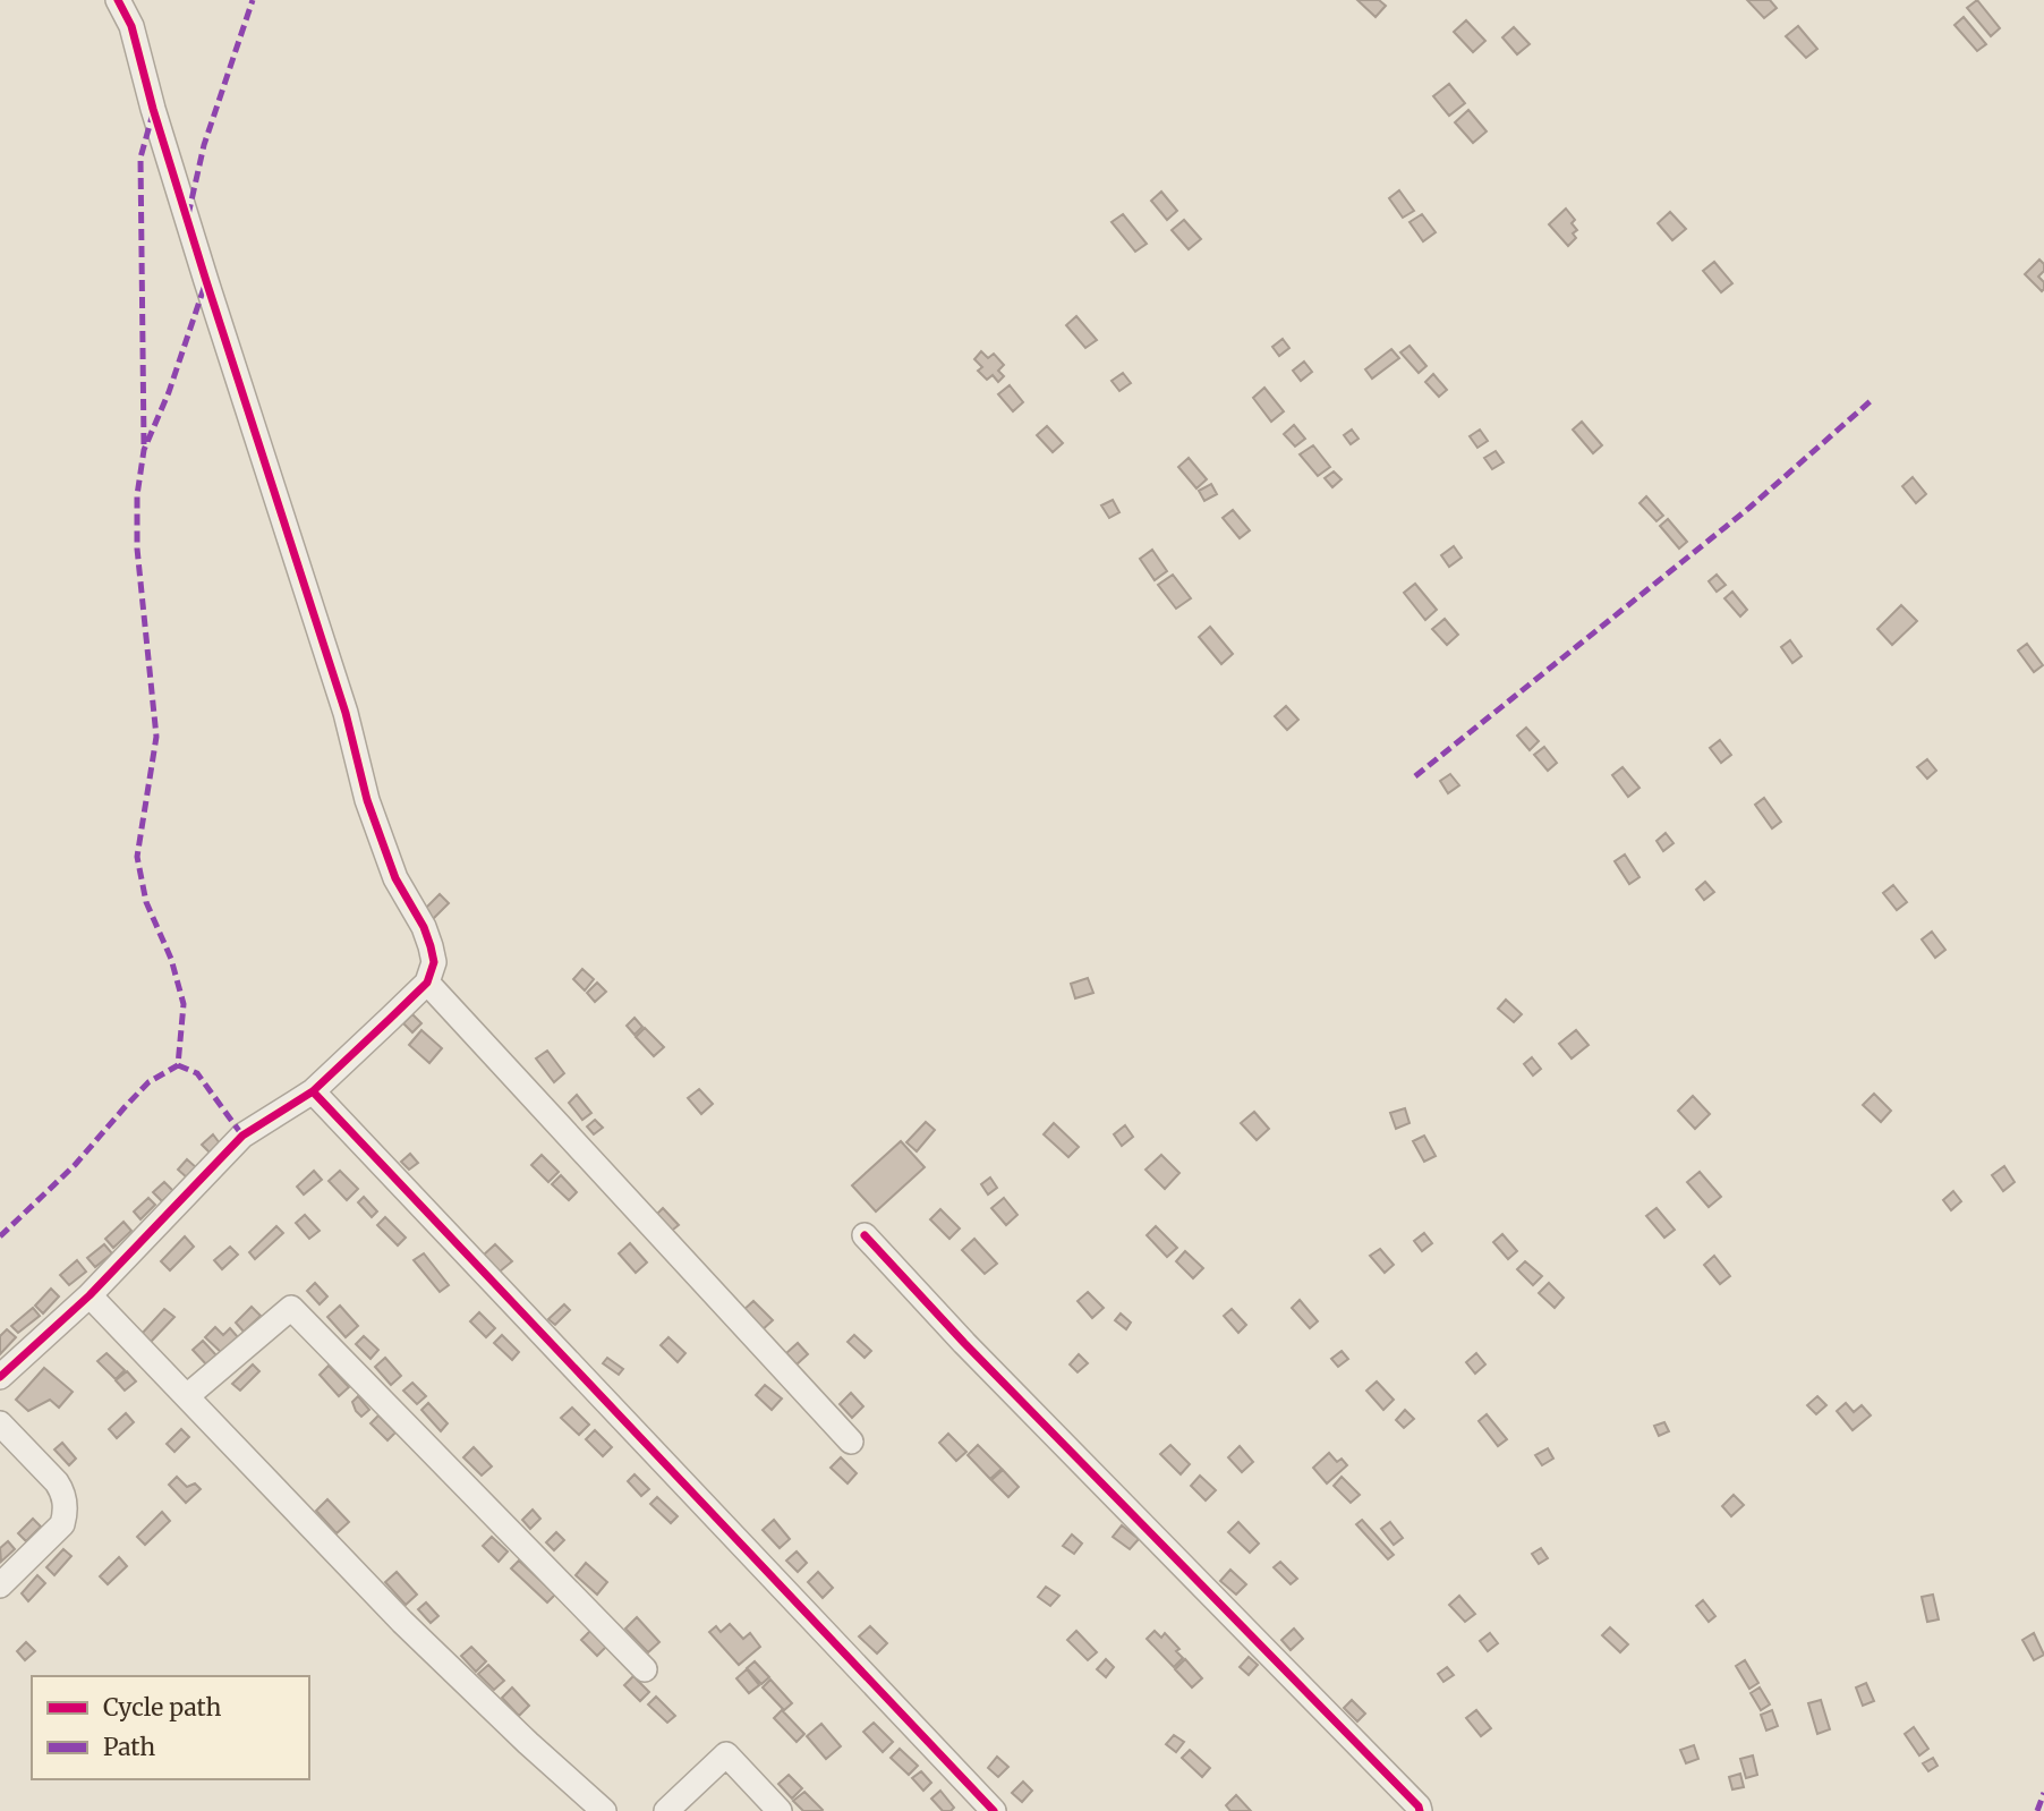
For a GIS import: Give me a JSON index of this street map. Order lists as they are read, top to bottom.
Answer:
{
  "legend": ["Cycle path", "Path"]
}
